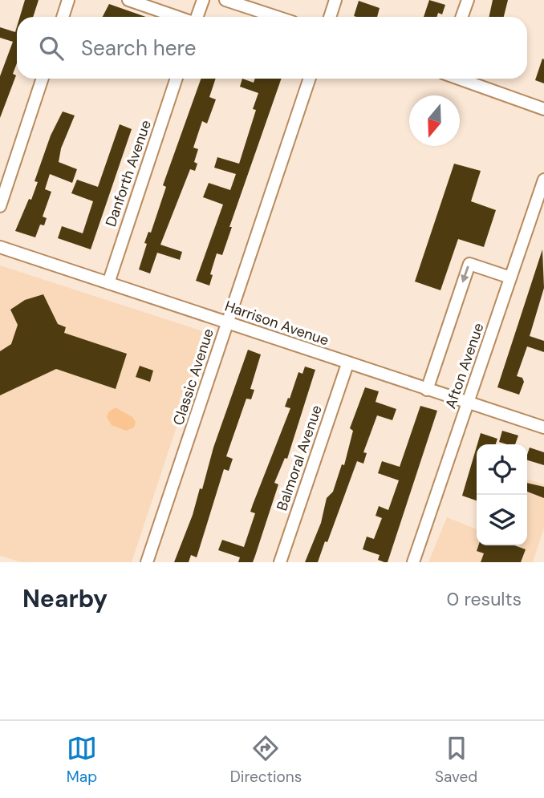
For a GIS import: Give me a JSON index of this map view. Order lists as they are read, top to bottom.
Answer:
{
  "streets": {
    "street": [
      "Danforth Avenue",
      "Harrison Avenue",
      "Afton Avenue",
      "Classic Avenue",
      "Balmoral Avenue"
    ]
  },
  "crossings": [
    ["Danforth Avenue", "Harrison Avenue"],
    ["Harrison Avenue", "Afton Avenue"],
    ["Harrison Avenue", "Classic Avenue"],
    ["Harrison Avenue", "Balmoral Avenue"]
  ],
  "north": "bottom",
  "page": {
    "search": "Search here",
    "heading": ["Nearby", "0 results"],
    "nav": ["Map", "Directions", "Saved"]
  }
}
